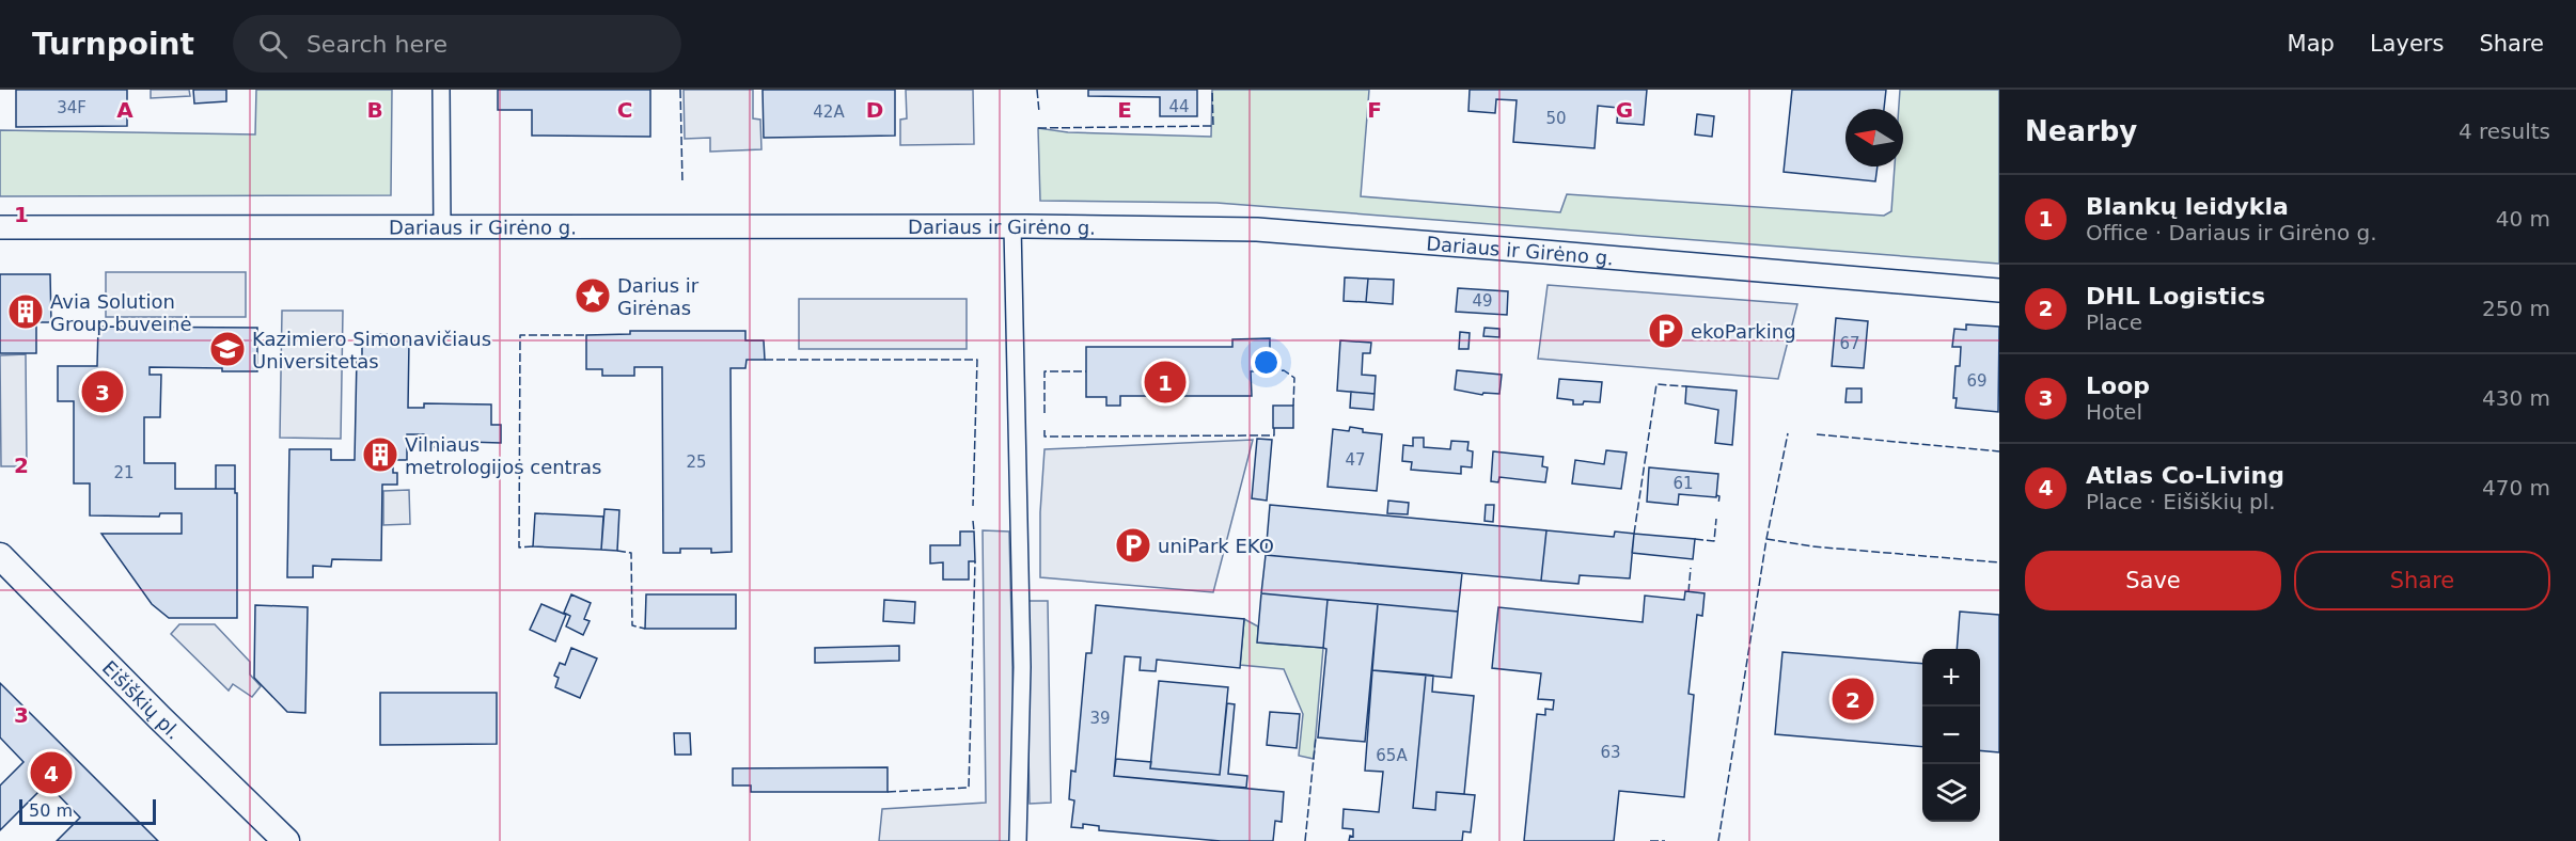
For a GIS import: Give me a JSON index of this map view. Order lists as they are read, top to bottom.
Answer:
{
  "streets": {
    "main road": ["Dariaus ir Girėno g.", "Eišiškių pl."]
  },
  "places": {
    "place": ["Darius ir Girėnas"],
    "building": ["Avia Solution Group buveinė", "Vilniaus metrologijos centras"],
    "parking": ["ekoParking", "uniPark EKO"],
    "school or university": ["Kazimiero Simonavičiaus Universitetas"]
  },
  "house_numbers": [
    "44",
    "34F",
    "42A",
    "50",
    "49",
    "67",
    "69",
    "47",
    "25",
    "21",
    "61",
    "39",
    "63",
    "65A"
  ],
  "scale_bar": "50 m",
  "north": "left",
  "page": {
    "header": "Turnpoint",
    "search": "Search here",
    "nav": ["Map", "Layers", "Share"],
    "heading": ["Nearby", "4 results"],
    "list": [
      {
        "mark": "1",
        "name": "Blankų leidykla",
        "note": "Office · Dariaus ir Girėno g.",
        "value": "40 m"
      },
      {
        "mark": "2",
        "name": "DHL Logistics",
        "note": "Place",
        "value": "250 m"
      },
      {
        "mark": "3",
        "name": "Loop",
        "note": "Hotel",
        "value": "430 m"
      },
      {
        "mark": "4",
        "name": "Atlas Co-Living",
        "note": "Place · Eišiškių pl.",
        "value": "470 m"
      }
    ],
    "pins": [
      "1",
      "3",
      "2",
      "4"
    ],
    "buttons": ["Save", "Share"],
    "map_buttons": ["+", "−"],
    "scale": "50 m"
  },
  "grid": {
    "columns": [
      "A",
      "B",
      "C",
      "D",
      "E",
      "F",
      "G"
    ],
    "rows": ["1", "2", "3"]
  }
}
